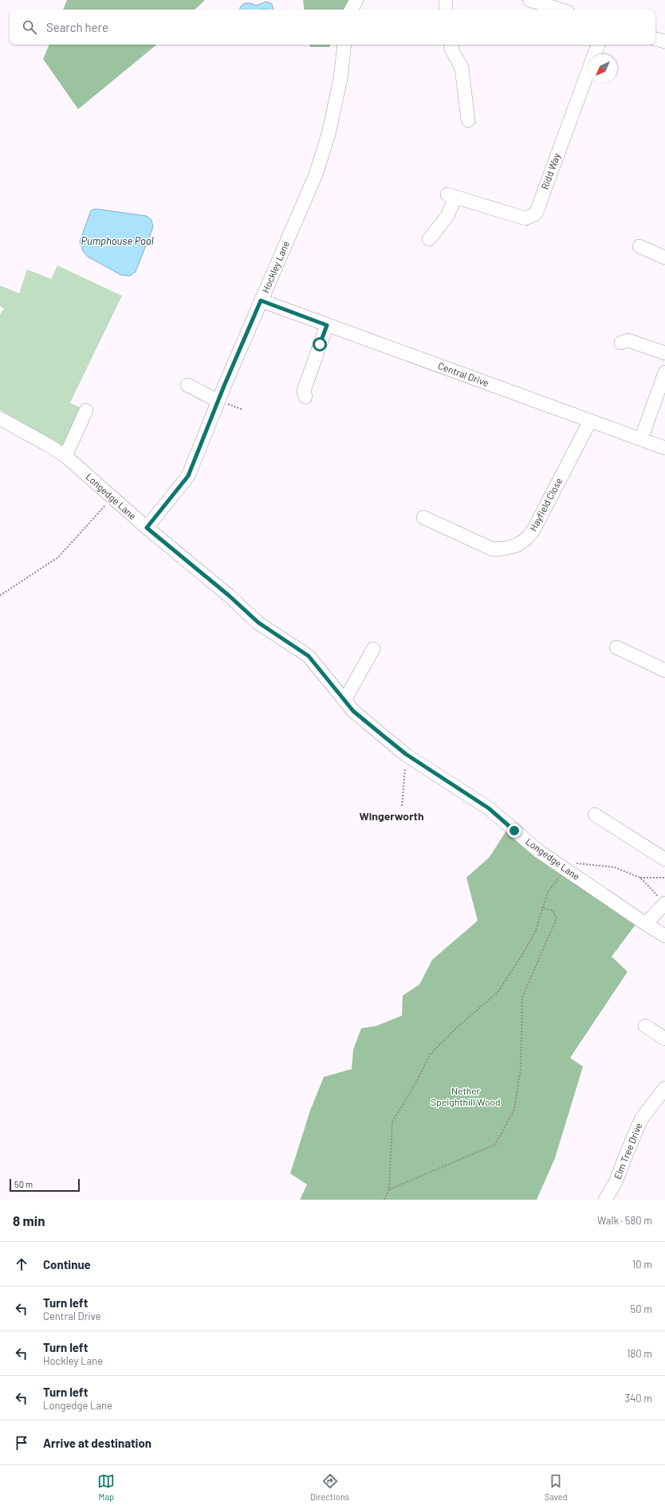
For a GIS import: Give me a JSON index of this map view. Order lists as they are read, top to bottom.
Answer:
{
  "streets": {
    "street": [
      "Ridd Way",
      "Hockley Lane",
      "Central Drive",
      "Longedge Lane",
      "Hayfield Close",
      "Elm Tree Drive"
    ]
  },
  "crossings": [
    ["Hockley Lane", "Central Drive"],
    ["Hockley Lane", "Longedge Lane"],
    ["Central Drive", "Hayfield Close"]
  ],
  "districts": ["Wingerworth"],
  "water": ["Pumphouse Pool"],
  "parks": ["Nether Speighthill Wood"],
  "scale_bar": "50 m",
  "north": "bottom left",
  "page": {
    "search": "Search here",
    "scale": "50 m",
    "heading": ["8 min", "Walk · 580 m"],
    "list": [
      ["Continue", "10 m"],
      ["Turn left", "Central Drive", "50 m"],
      ["Turn left", "Hockley Lane", "180 m"],
      ["Turn left", "Longedge Lane", "340 m"],
      "Arrive at destination"
    ],
    "nav": ["Map", "Directions", "Saved"]
  }
}
